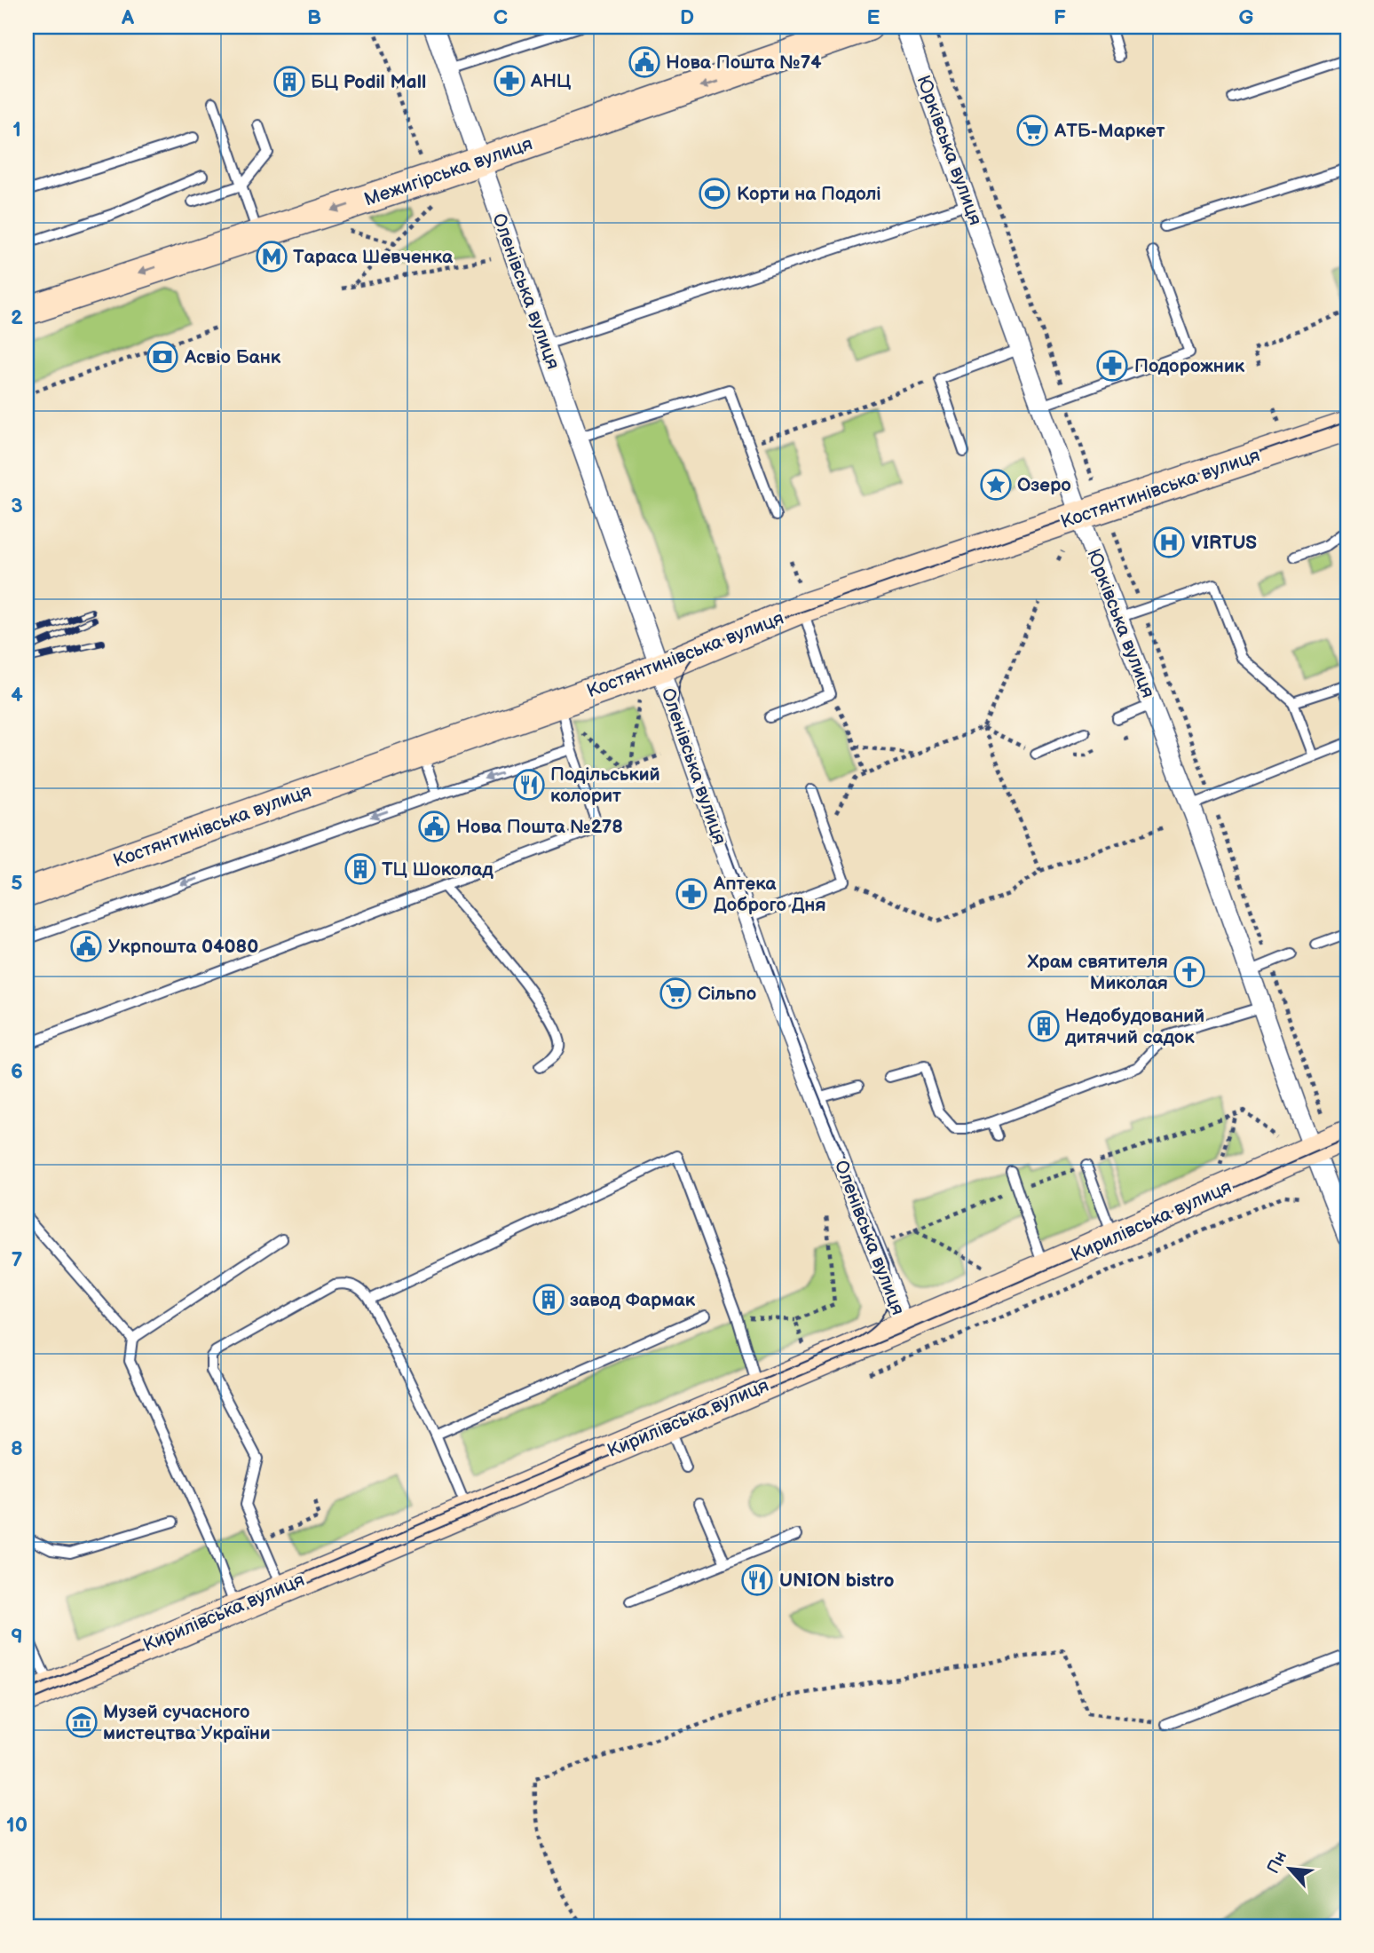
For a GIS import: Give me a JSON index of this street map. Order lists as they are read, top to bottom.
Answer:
{
  "streets": {
    "street": [
      "Юрківська вулиця",
      "Межигірська вулиця",
      "Оленівська вулиця",
      "Костянтинівська вулиця",
      "Кирилівська вулиця"
    ]
  },
  "crossings": [
    ["Юрківська вулиця", "Костянтинівська вулиця"],
    ["Юрківська вулиця", "Кирилівська вулиця"],
    ["Межигірська вулиця", "Оленівська вулиця"],
    ["Оленівська вулиця", "Костянтинівська вулиця"],
    ["Оленівська вулиця", "Кирилівська вулиця"]
  ],
  "one_way": ["Межигірська вулиця"],
  "places": {
    "public building": ["Нова Пошта №74", "Нова Пошта №278", "Укрпошта 04080"],
    "pharmacy": ["АНЦ", "Подорожник", "Аптека Доброго Дня"],
    "building": [
      "БЦ Podil Mall",
      "ТЦ Шоколад",
      "Недобудований дитячий садок",
      "завод Фармак"
    ],
    "supermarket": ["АТБ-Маркет", "Сільпо"],
    "sports": ["Корти на Подолі"],
    "metro station": ["Тараса Шевченка"],
    "bank": ["Асвіо Банк"],
    "place": ["Озеро"],
    "hospital": ["VIRTUS"],
    "restaurant": ["Подільський колорит", "UNION bistro"],
    "church": ["Храм святителя Миколая"],
    "museum": ["Музей сучасного мистецтва України"]
  },
  "north": "top left",
  "grid": {
    "columns": [
      "A",
      "B",
      "C",
      "D",
      "E",
      "F",
      "G"
    ],
    "rows": [
      "1",
      "2",
      "3",
      "4",
      "5",
      "6",
      "7",
      "8",
      "9",
      "10"
    ]
  }
}
